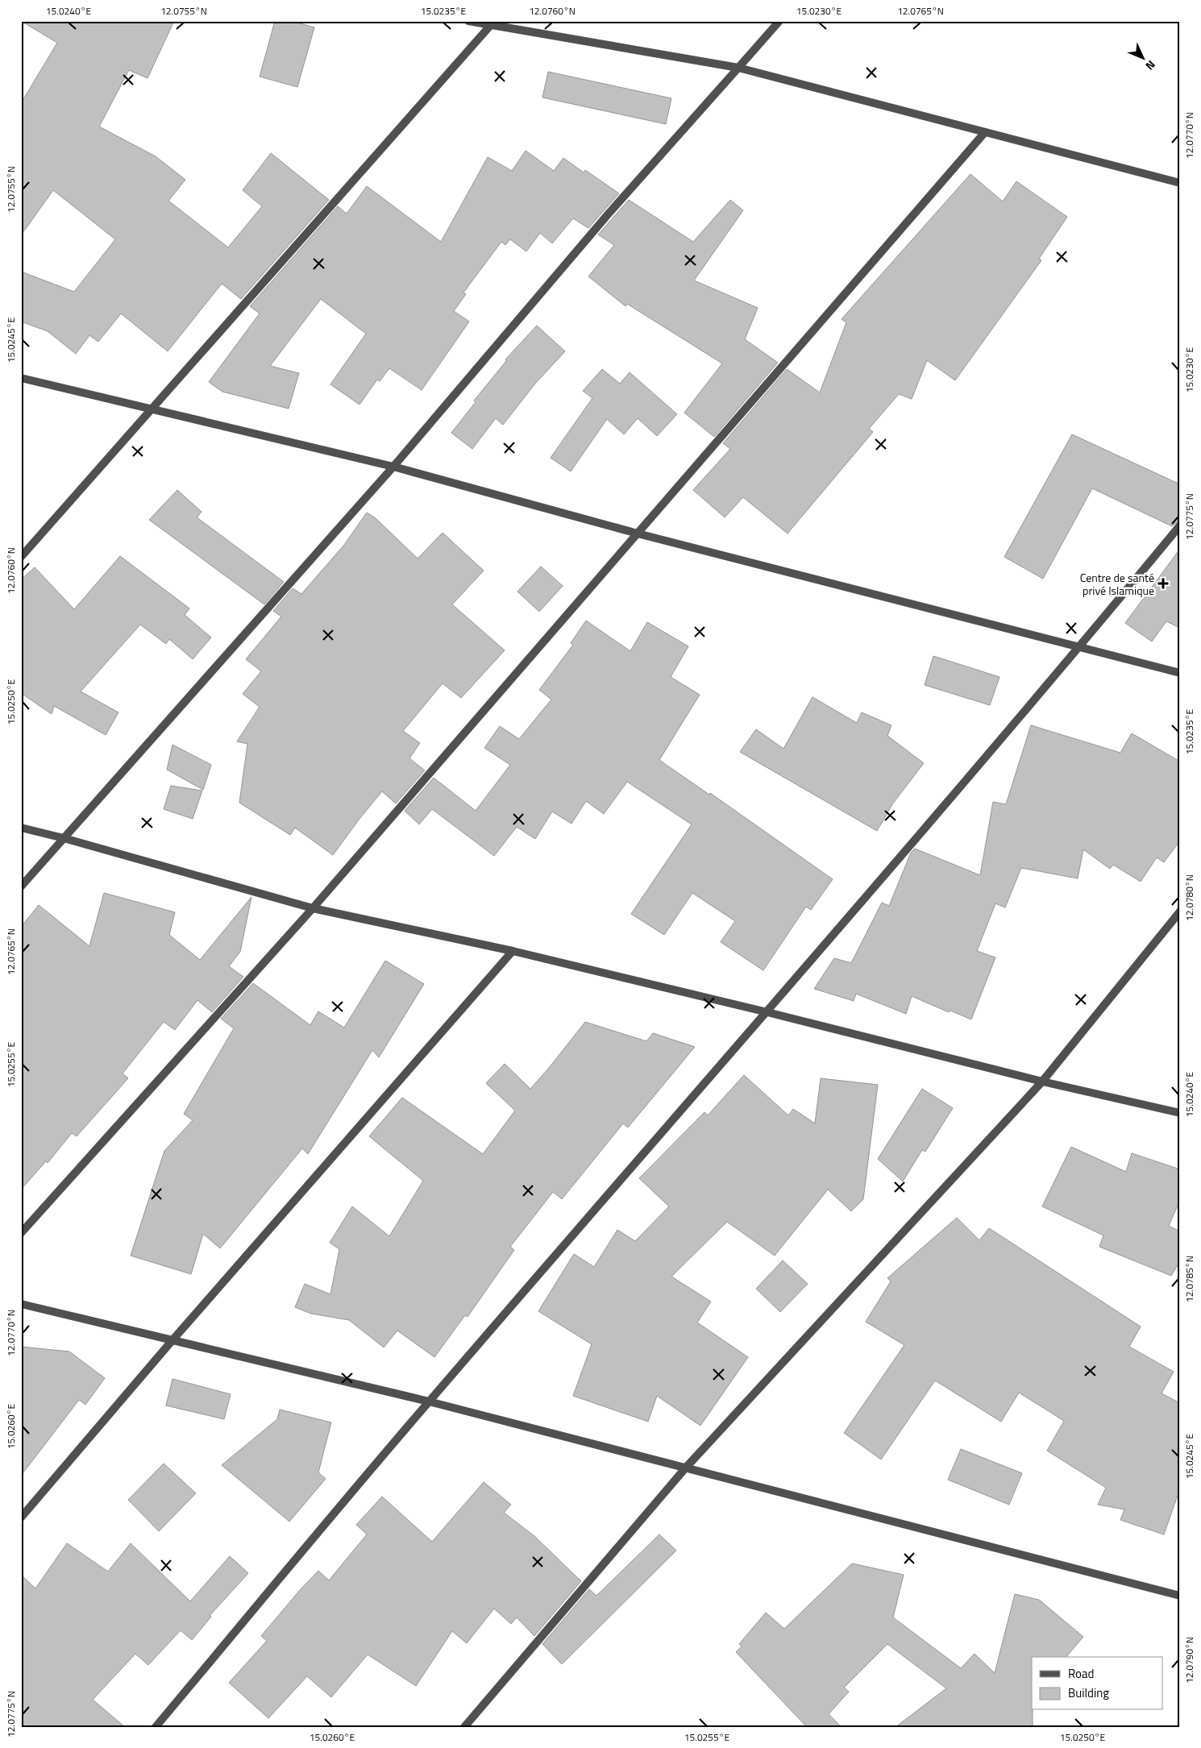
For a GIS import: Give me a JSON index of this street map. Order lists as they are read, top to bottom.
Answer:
{
  "places": {
    "health": ["Centre de santé privé Islamique"]
  },
  "legend": ["Road", "Building"],
  "north": "bottom right",
  "coordinates": [
    "15.0240°E",
    "12.0755°N",
    "15.0235°E",
    "12.0760°N",
    "15.0230°E",
    "12.0765°N",
    "12.0770°N",
    "15.0245°E",
    "12.0775°N",
    "15.0250°E",
    "12.0780°N",
    "15.0255°E",
    "12.0785°N",
    "15.0260°E",
    "12.0790°N"
  ]
}
